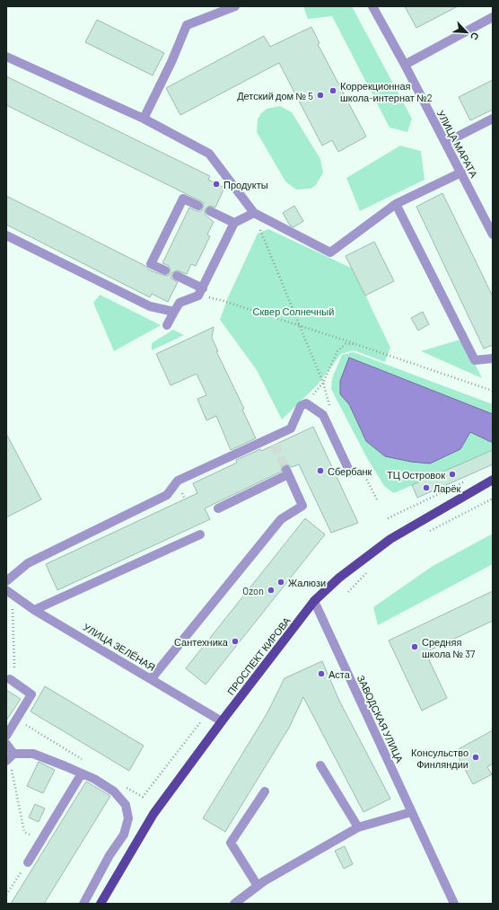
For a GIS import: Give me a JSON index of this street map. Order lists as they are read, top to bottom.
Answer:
{
  "streets": {
    "main road": ["ПРОСПЕКТ КИРОВА"],
    "street": ["УЛИЦА МАРАТА", "УЛИЦА ЗЕЛЁНАЯ", "ЗАВОДСКАЯ УЛИЦА"]
  },
  "crossings": [
    ["УЛИЦА ЗЕЛЁНАЯ", "ПРОСПЕКТ КИРОВА"],
    ["ПРОСПЕКТ КИРОВА", "ЗАВОДСКАЯ УЛИЦА"]
  ],
  "parks": ["Сквер Солнечный"],
  "places": [
    "Коррекционная школа-интернат №2",
    "Детский дом № 5",
    "Продукты",
    "Сбербанк",
    "ТЦ Островок",
    "Ларёк",
    "Жалюзи",
    "Ozon",
    "Сантехника",
    "Средняя школа № 37",
    "Аста",
    "Консульство Финляндии"
  ],
  "north": "bottom right"
}
